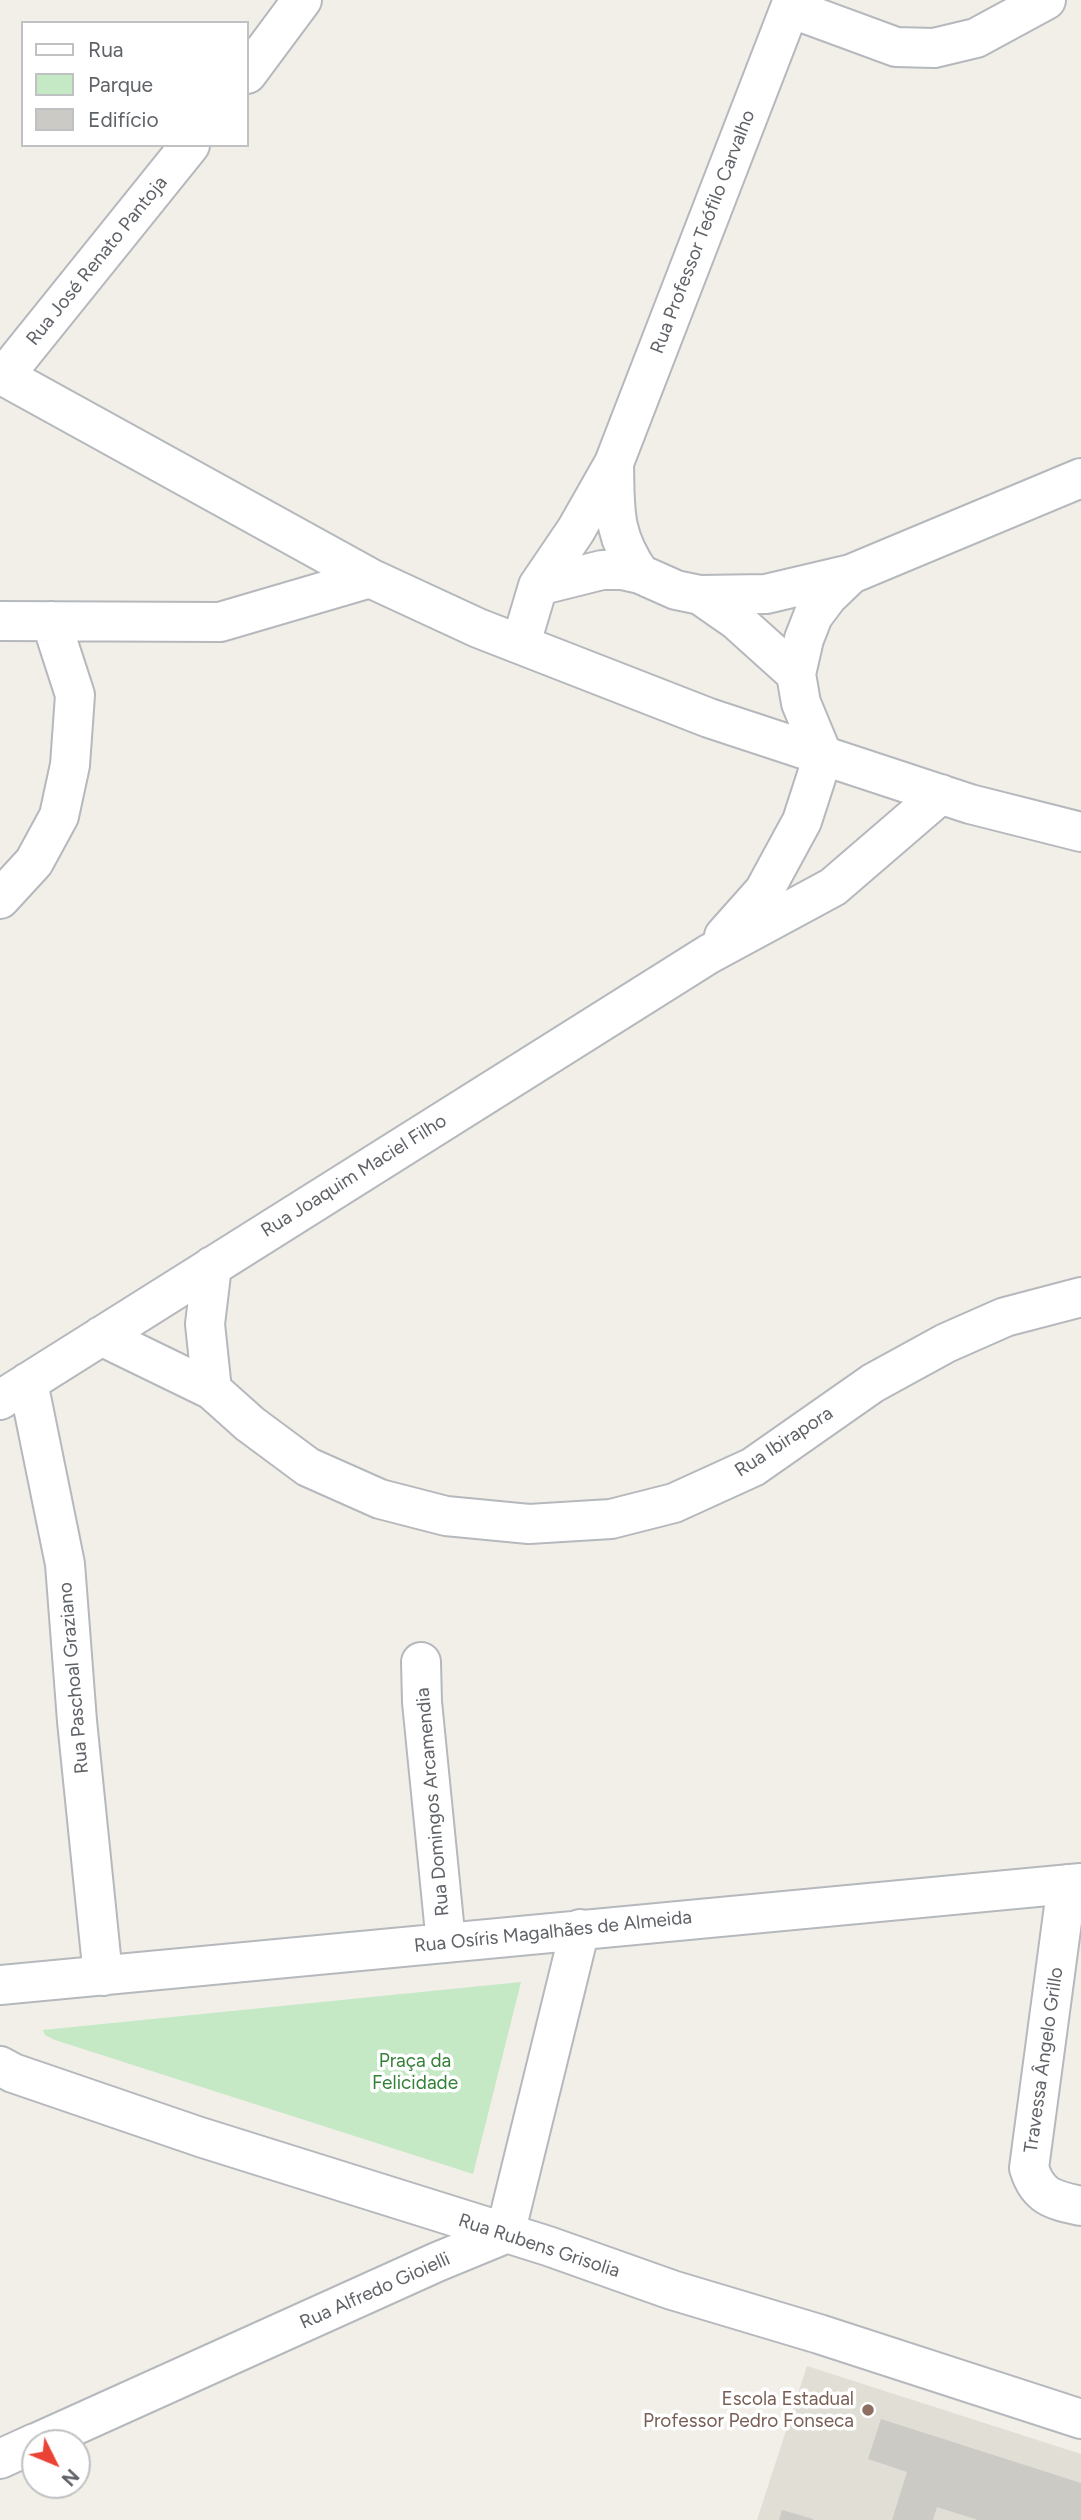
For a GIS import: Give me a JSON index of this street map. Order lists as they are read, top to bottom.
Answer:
{
  "streets": {
    "street": [
      "Rua Professor Teófilo Carvalho",
      "Rua José Renato Pantoja",
      "Rua Joaquim Maciel Filho",
      "Rua Ibirapora",
      "Rua Paschoal Graziano",
      "Rua Domingos Arcamendia",
      "Rua Osíris Magalhães de Almeida",
      "Travessa Ângelo Grillo",
      "Rua Rubens Grisolia",
      "Rua Alfredo Gioielli"
    ]
  },
  "crossings": [
    ["Rua Joaquim Maciel Filho", "Rua Ibirapora"],
    ["Rua Joaquim Maciel Filho", "Rua Paschoal Graziano"],
    ["Rua Paschoal Graziano", "Rua Osíris Magalhães de Almeida"],
    ["Rua Domingos Arcamendia", "Rua Osíris Magalhães de Almeida"],
    ["Rua Osíris Magalhães de Almeida", "Travessa Ângelo Grillo"],
    ["Rua Rubens Grisolia", "Rua Alfredo Gioielli"]
  ],
  "parks": ["Praça da Felicidade"],
  "places": ["Escola Estadual Professor Pedro Fonseca"],
  "legend": ["Rua", "Parque", "Edifício"],
  "north": "bottom right"
}
